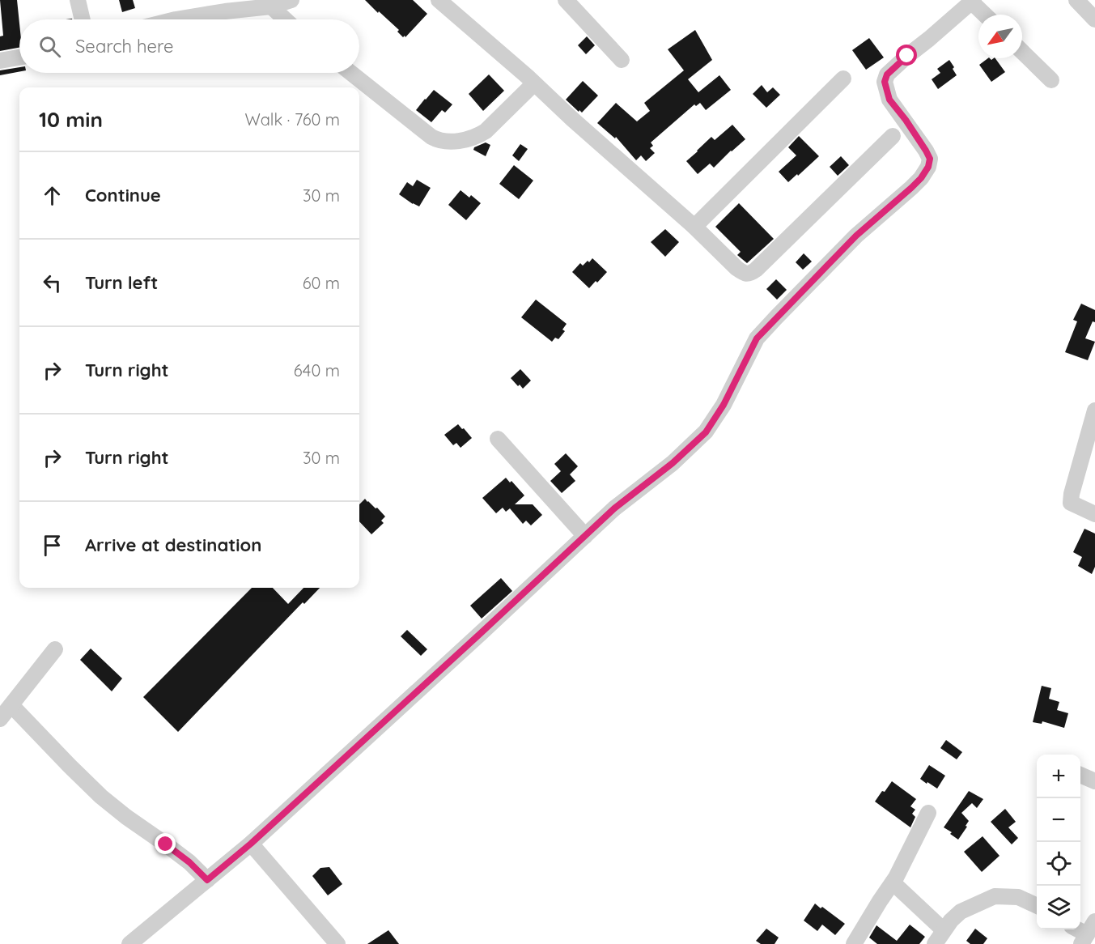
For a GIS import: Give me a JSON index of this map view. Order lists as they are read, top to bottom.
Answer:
{
  "north": "bottom left",
  "page": {
    "search": "Search here",
    "heading": ["10 min", "Walk · 760 m"],
    "list": [
      ["Continue", "30 m"],
      ["Turn left", "60 m"],
      ["Turn right", "640 m"],
      ["Turn right", "30 m"],
      "Arrive at destination"
    ],
    "map_buttons": ["+", "−"]
  }
}
